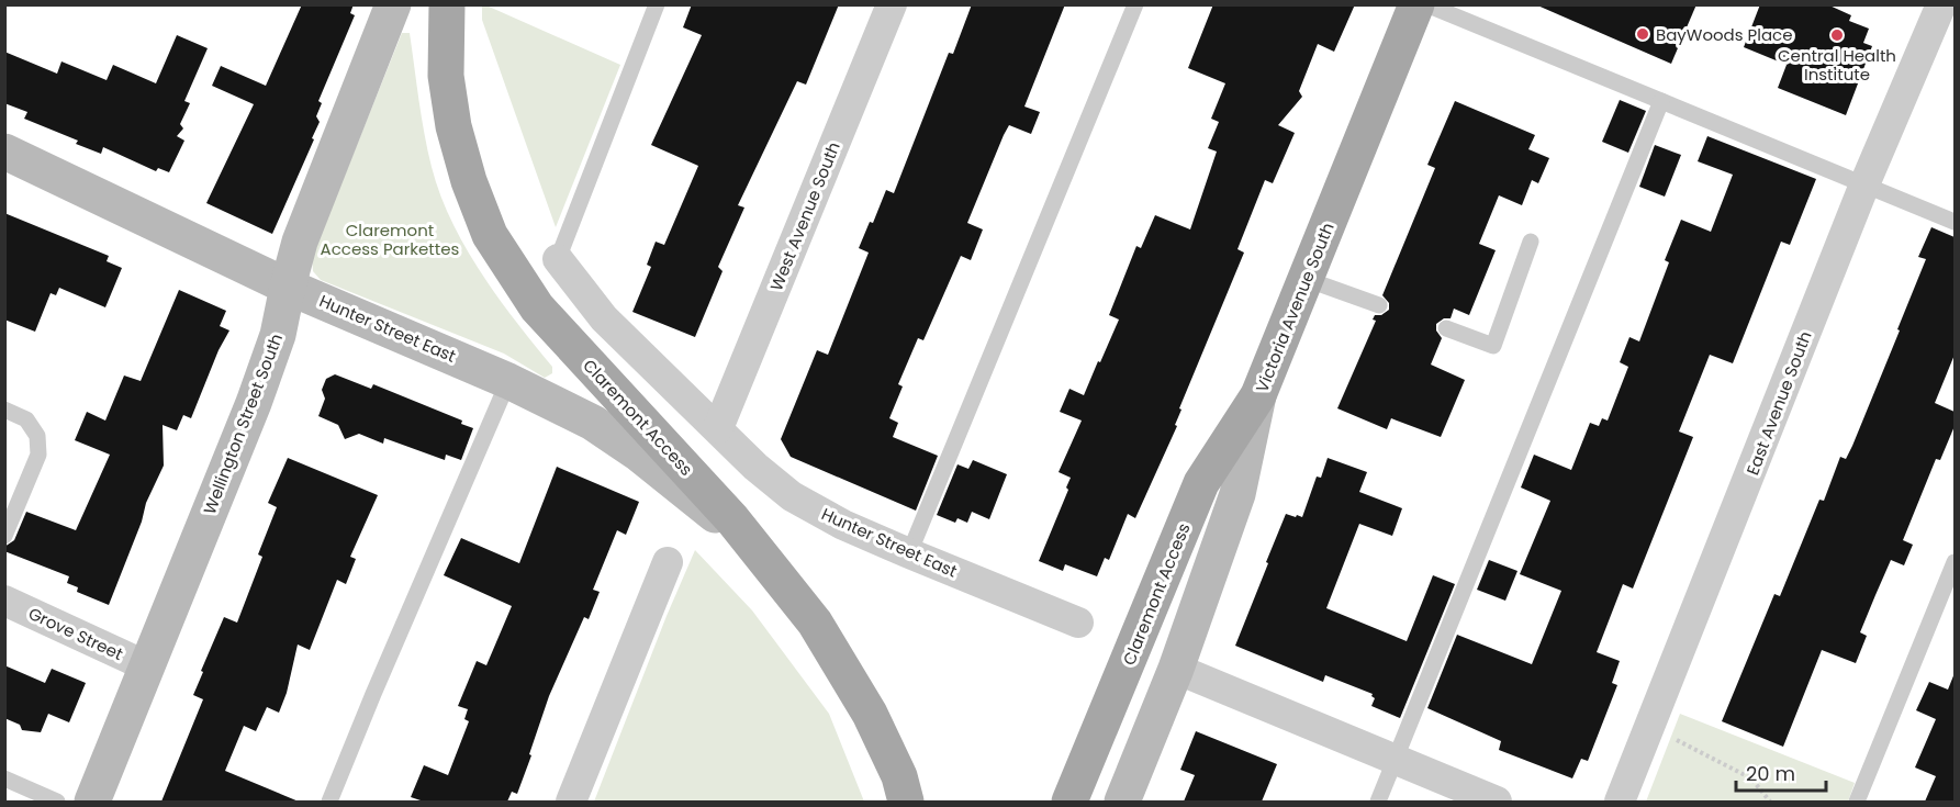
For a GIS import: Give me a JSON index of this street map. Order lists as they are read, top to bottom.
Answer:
{
  "streets": {
    "main road": ["Victoria Avenue South", "Claremont Access"],
    "street": [
      "West Avenue South",
      "Hunter Street East",
      "East Avenue South",
      "Wellington Street South",
      "Grove Street"
    ]
  },
  "crossings": [
    ["West Avenue South", "Hunter Street East"],
    ["Victoria Avenue South", "Claremont Access"],
    ["Hunter Street East", "Claremont Access"],
    ["Hunter Street East", "Wellington Street South"],
    ["Wellington Street South", "Grove Street"]
  ],
  "parks": ["Claremont Access Parkettes"],
  "places": ["BayWoods Place", "Central Health Institute"],
  "scale_bar": "20 m"
}
